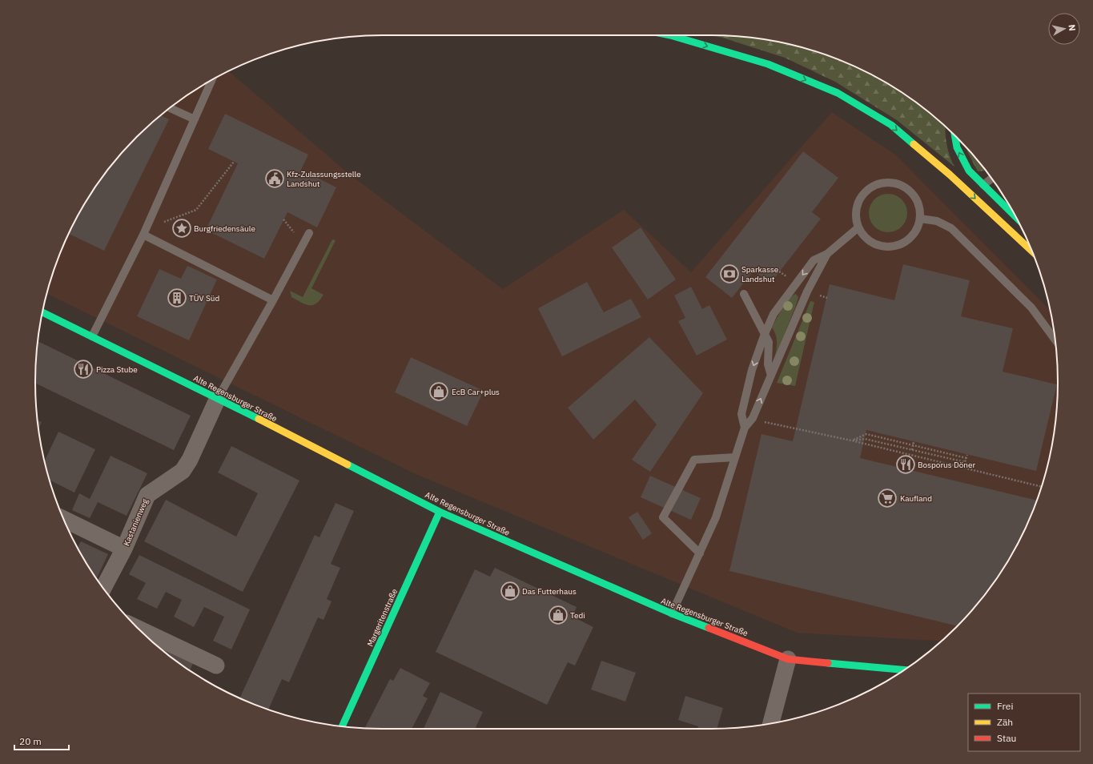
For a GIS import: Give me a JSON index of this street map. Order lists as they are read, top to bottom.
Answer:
{
  "streets": {
    "main road": ["Alte Regensburger Straße", "Margeritenstraße"],
    "street": ["Kastanienweg"]
  },
  "crossings": [
    ["Alte Regensburger Straße", "Kastanienweg"],
    ["Alte Regensburger Straße", "Margeritenstraße"]
  ],
  "places": {
    "public building": ["Kfz-Zulassungsstelle Landshut"],
    "place": ["Burgfriedensäule"],
    "bank": ["Sparkasse Landshut"],
    "building": ["TÜV Süd"],
    "restaurant": ["Pizza Stube", "Bosporus Döner"],
    "shop": ["EcB Car+plus", "Das Futterhaus", "Tedi"],
    "supermarket": ["Kaufland"]
  },
  "legend": ["Frei", "Zäh", "Stau"],
  "scale_bar": "20 m",
  "north": "right"
}
